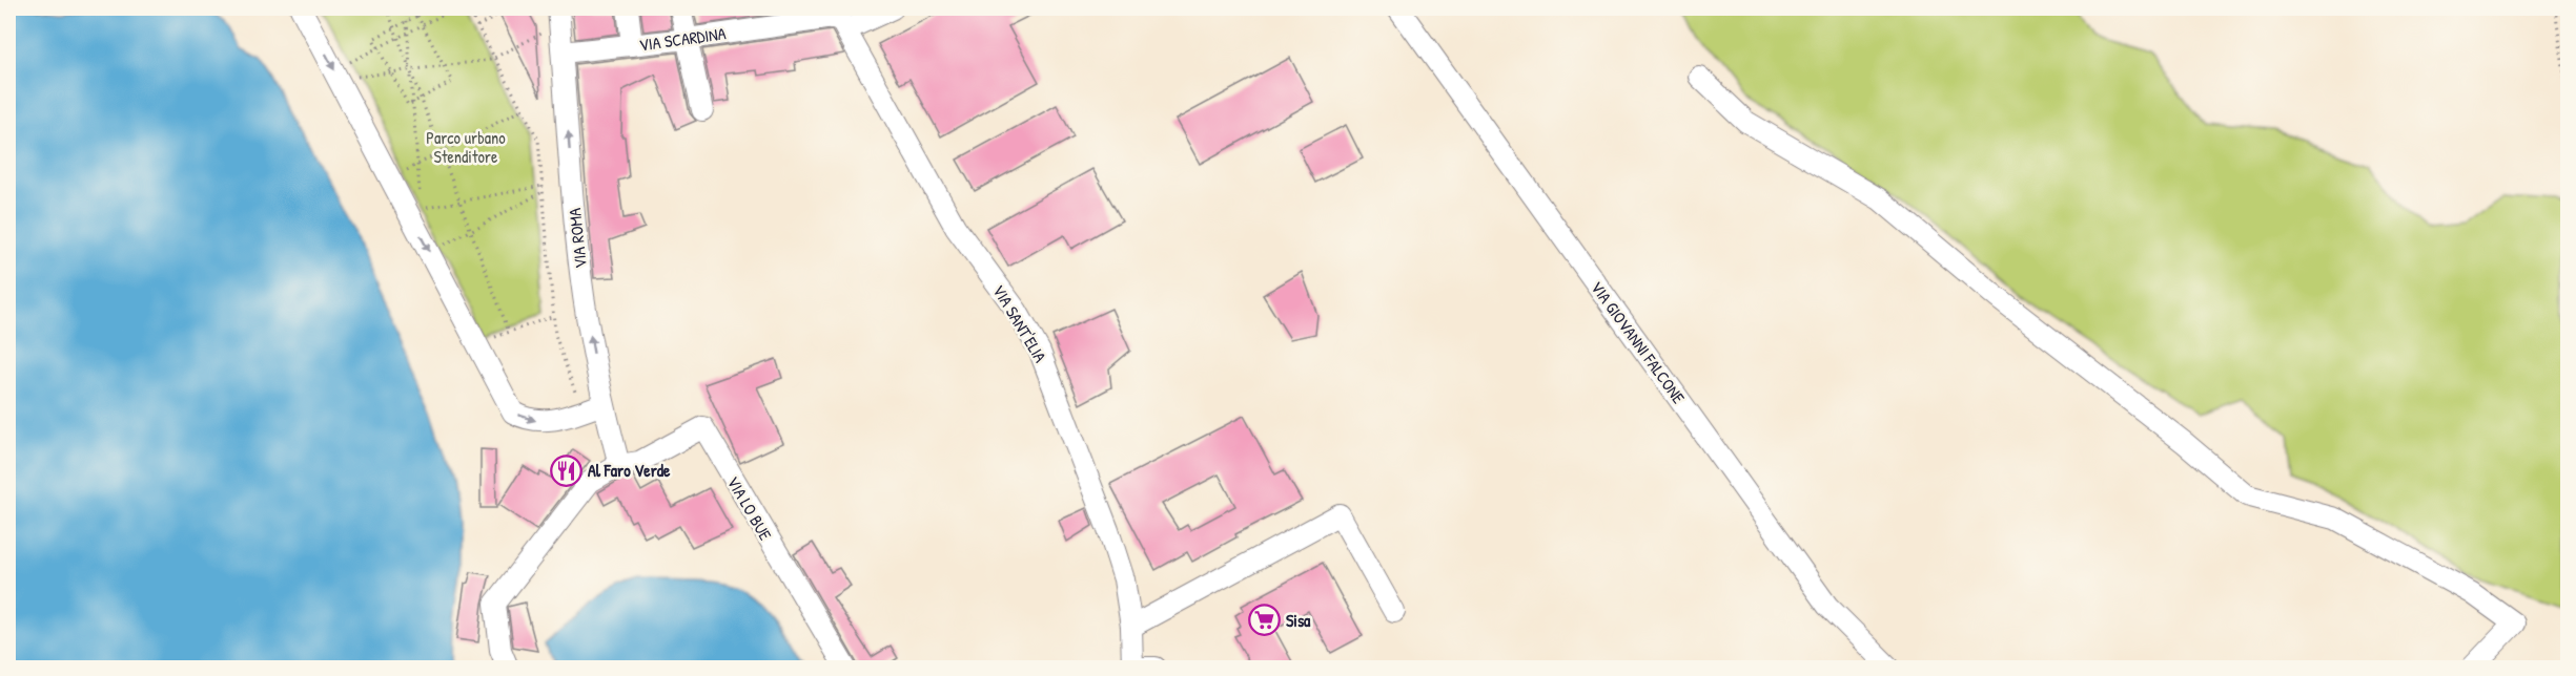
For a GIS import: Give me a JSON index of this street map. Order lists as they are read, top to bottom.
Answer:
{
  "streets": {
    "street": [
      "VIA SCARDINA",
      "VIA ROMA",
      "VIA SANT'ELIA",
      "VIA GIOVANNI FALCONE",
      "VIA LO BUE"
    ]
  },
  "crossings": [
    ["VIA SCARDINA", "VIA ROMA"],
    ["VIA SCARDINA", "VIA SANT'ELIA"],
    ["VIA ROMA", "VIA LO BUE"]
  ],
  "one_way": ["VIA ROMA"],
  "parks": ["Parco urbano Stenditore"],
  "places": {
    "restaurant": ["Al Faro Verde"],
    "supermarket": ["Sisa"]
  }
}
